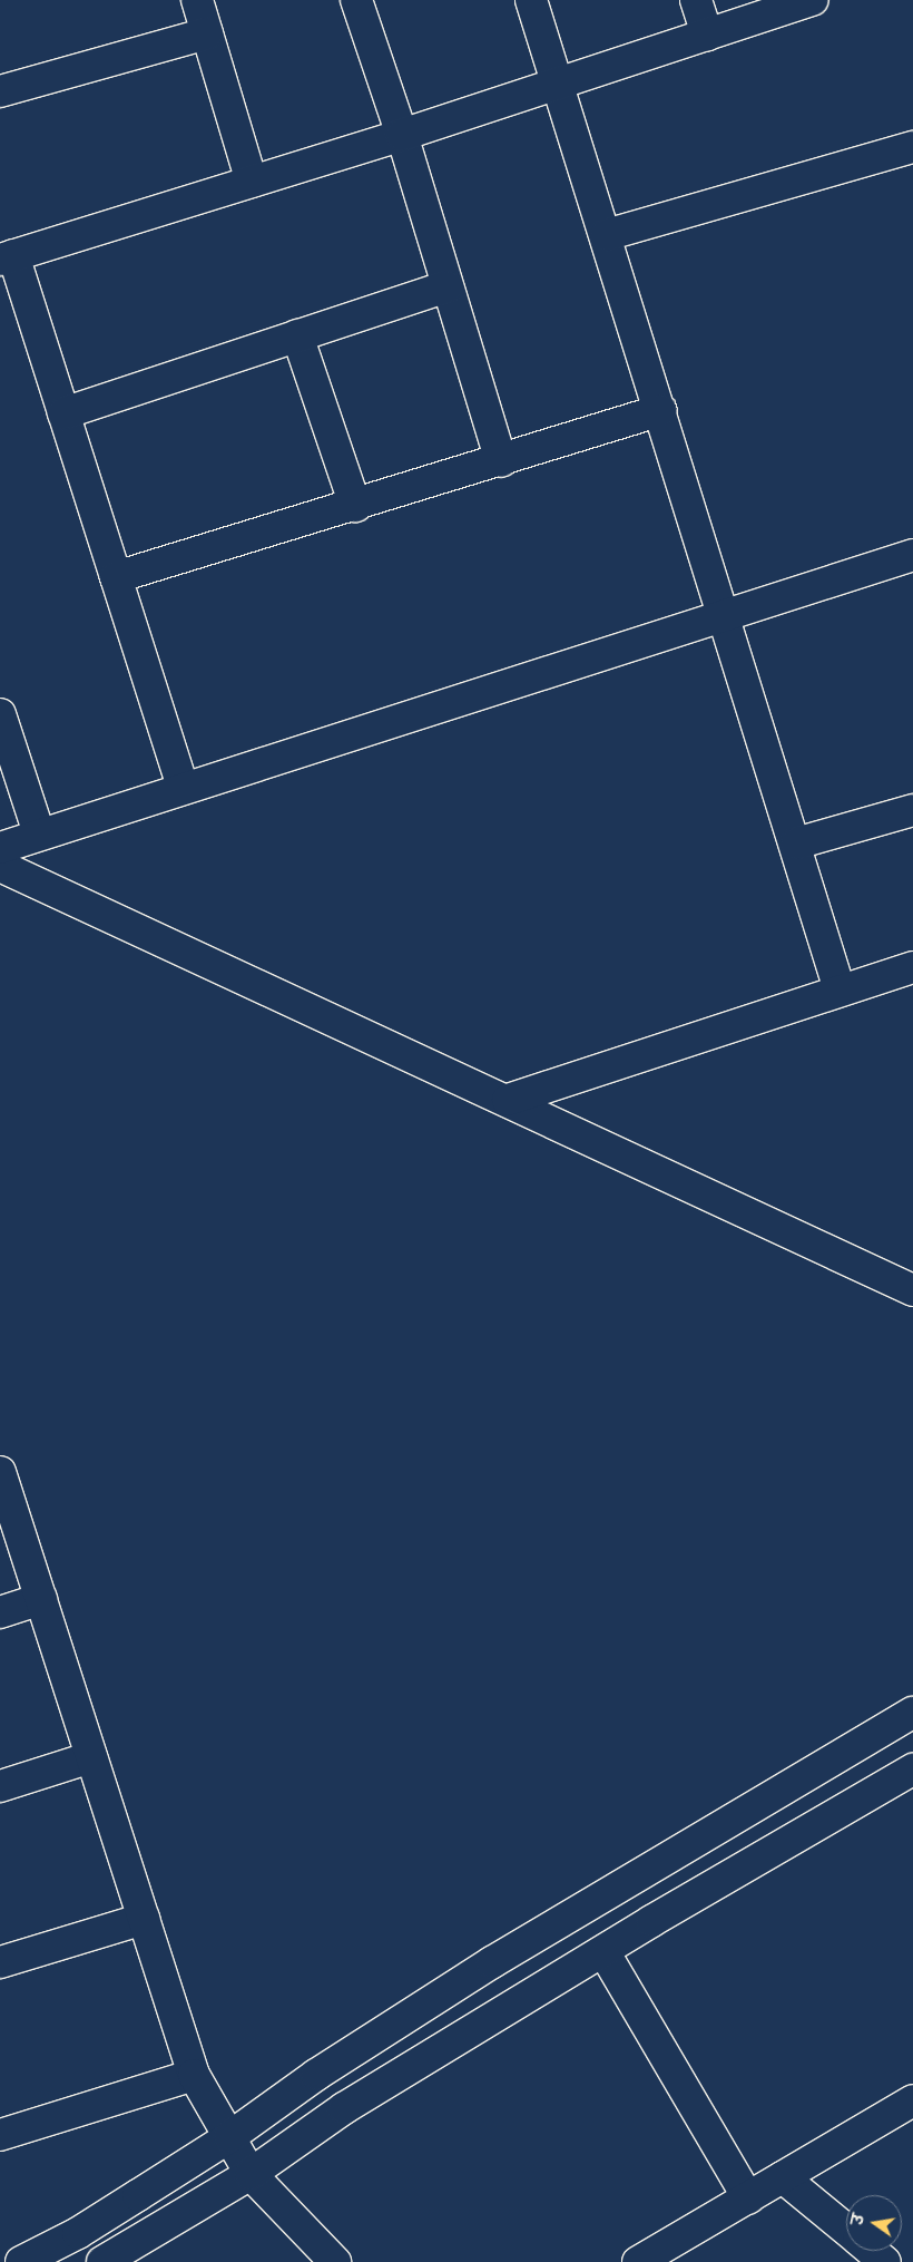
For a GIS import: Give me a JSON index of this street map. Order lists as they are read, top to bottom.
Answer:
{
  "north": "left"
}
